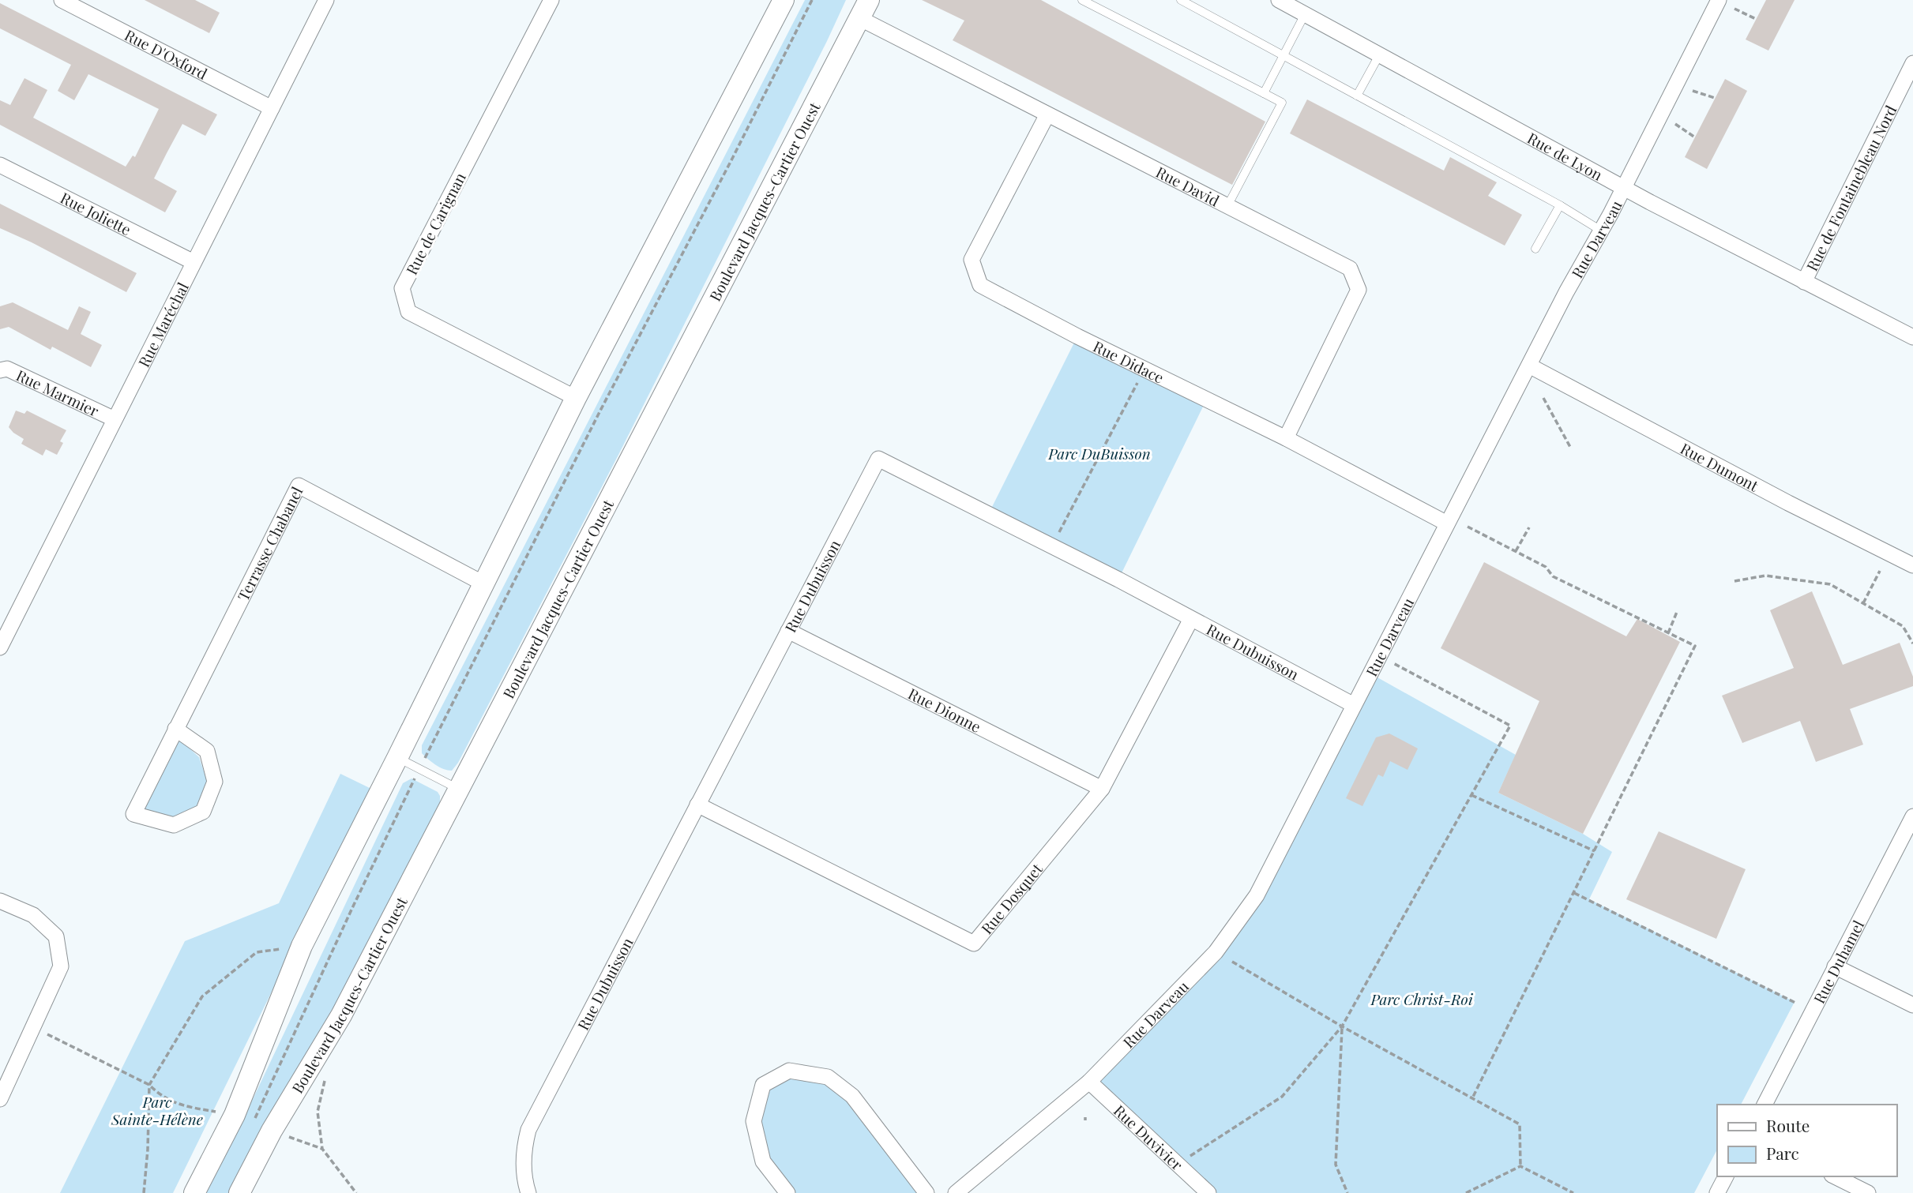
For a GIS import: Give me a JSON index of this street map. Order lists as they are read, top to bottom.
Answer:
{
  "streets": {
    "main road": ["Boulevard Jacques-Cartier Ouest"],
    "street": [
      "Rue D'Oxford",
      "Rue de Lyon",
      "Rue David",
      "Rue de Fontainebleau Nord",
      "Rue Joliette",
      "Rue de Carignan",
      "Rue Darveau",
      "Rue Maréchal",
      "Rue Didace",
      "Rue Marmier",
      "Rue Dumont",
      "Terrasse Chabanel",
      "Rue Dubuisson",
      "Rue Dionne",
      "Rue Dosquet",
      "Rue Duhamel",
      "Rue Duvivier"
    ]
  },
  "crossings": [
    ["Rue D'Oxford", "Rue Maréchal"],
    ["Rue de Lyon", "Rue de Fontainebleau Nord"],
    ["Rue de Lyon", "Rue Darveau"],
    ["Rue David", "Boulevard Jacques-Cartier Ouest"],
    ["Rue David", "Rue Didace"],
    ["Rue Joliette", "Rue Maréchal"],
    ["Rue Darveau", "Rue Didace"],
    ["Rue Darveau", "Rue Dumont"],
    ["Rue Darveau", "Rue Dubuisson"],
    ["Rue Darveau", "Rue Duvivier"],
    ["Rue Maréchal", "Rue Marmier"],
    ["Rue Dubuisson", "Rue Dionne"],
    ["Rue Dubuisson", "Rue Dosquet"],
    ["Rue Dionne", "Rue Dosquet"]
  ],
  "parks": ["Parc DuBuisson", "Parc Christ-Roi", "Parc Sainte-Hélène"],
  "legend": ["Route", "Parc"]
}
